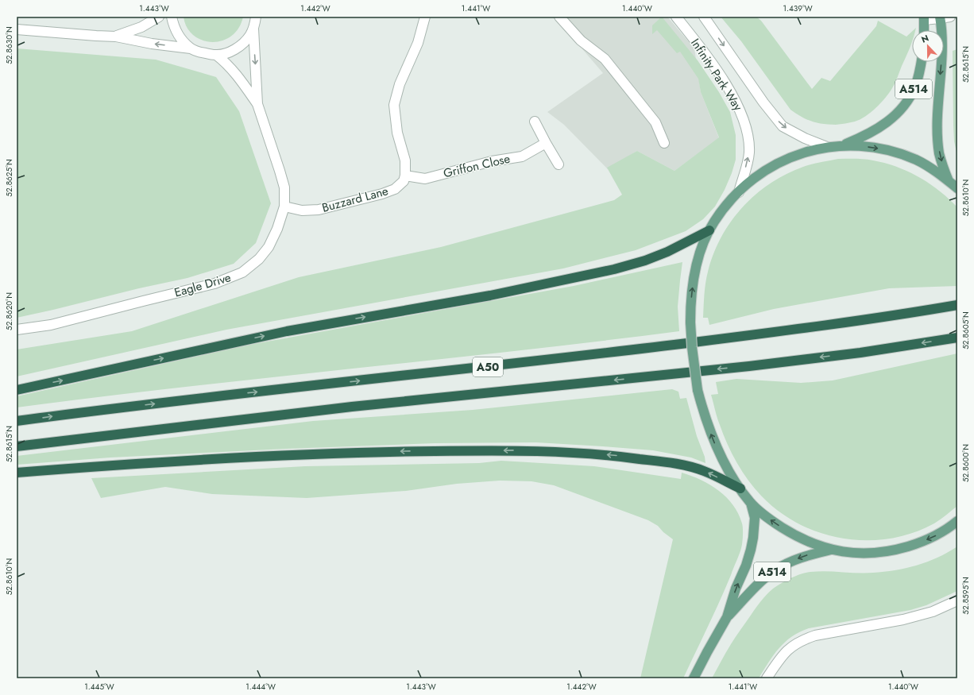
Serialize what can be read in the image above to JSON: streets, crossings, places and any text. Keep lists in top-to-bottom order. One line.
{"streets":{"highway":["A50"],"main road":["A514"],"street":["Infinity Park Way","Griffon Close","Buzzard Lane","Eagle Drive"]},"crossings":[["Griffon Close","Buzzard Lane"],["Buzzard Lane","Eagle Drive"]],"north":"top","coordinates":["1.443°W","1.442°W","1.441°W","1.440°W","1.439°W","52.8630°N","52.8615°N","52.8625°N","52.8610°N","52.8620°N","52.8605°N","52.8600°N","52.8595°N","1.445°W","1.444°W"]}
